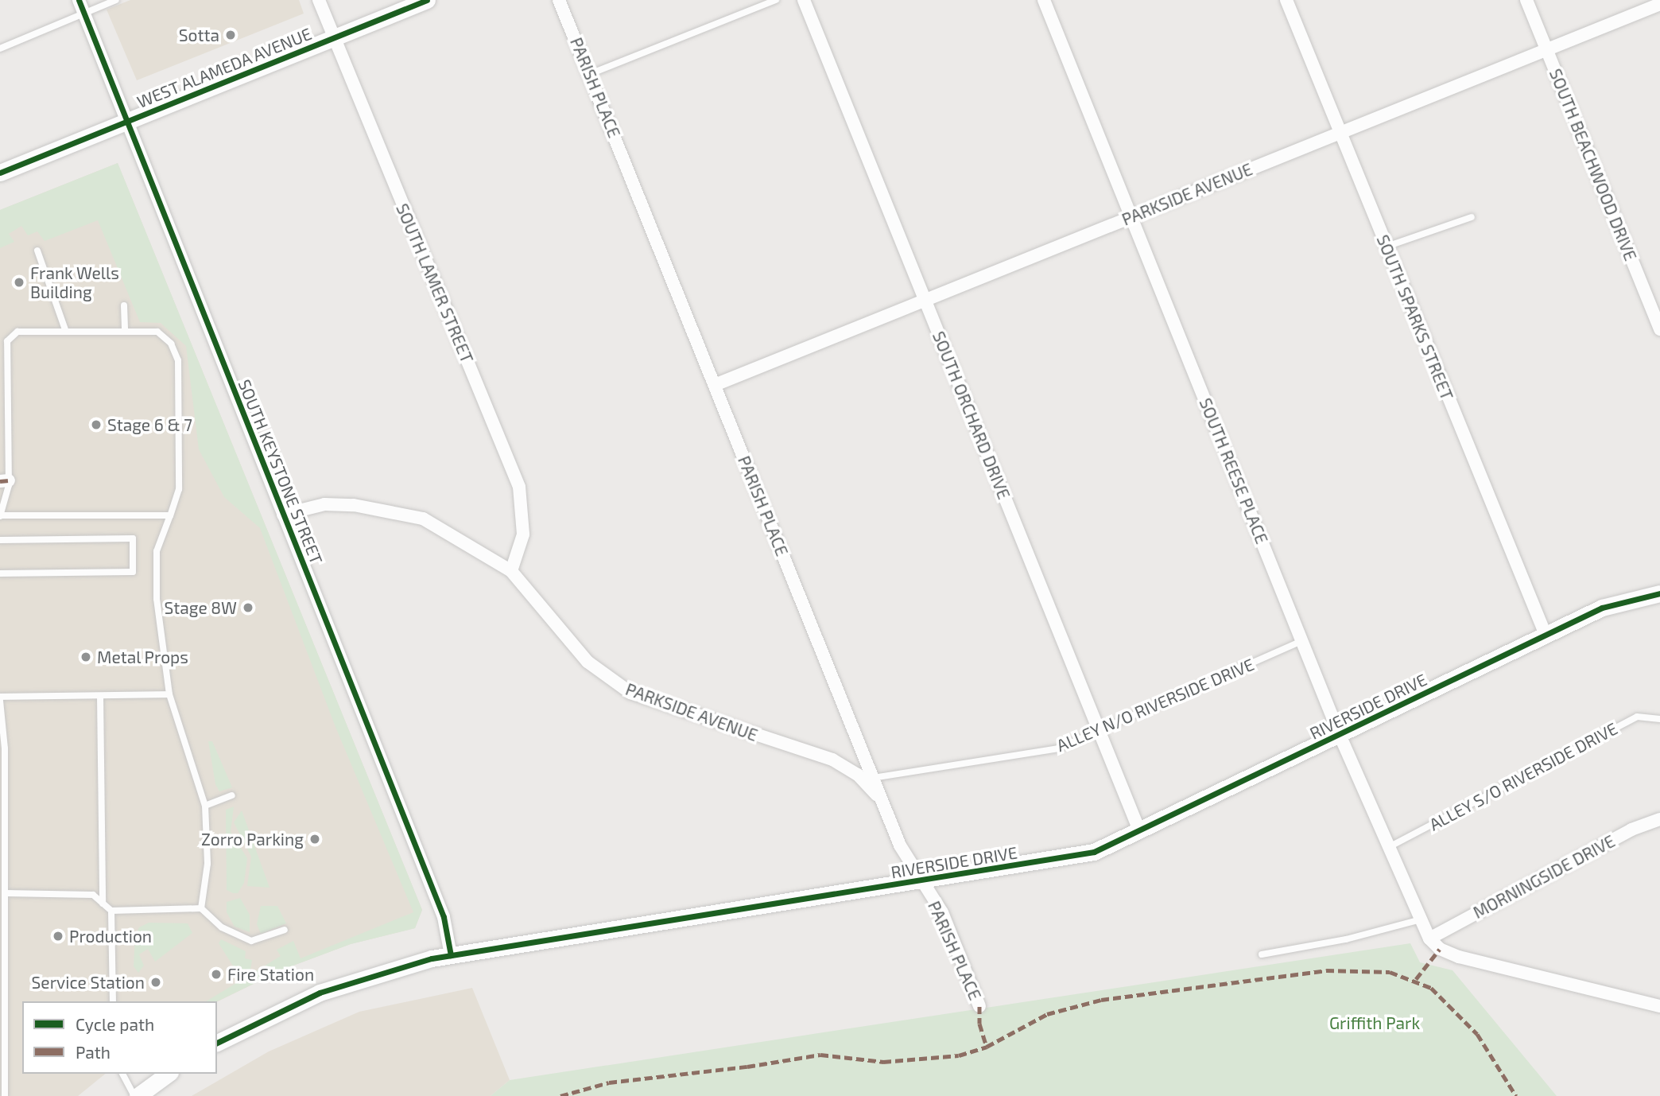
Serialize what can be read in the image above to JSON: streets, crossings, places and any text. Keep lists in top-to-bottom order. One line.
{"streets":{"main road":["WEST ALAMEDA AVENUE","RIVERSIDE DRIVE"],"street":["PARISH PLACE","SOUTH BEACHWOOD DRIVE","PARKSIDE AVENUE","SOUTH LAMER STREET","SOUTH SPARKS STREET","SOUTH ORCHARD DRIVE","SOUTH REESE PLACE","SOUTH KEYSTONE STREET","MORNINGSIDE DRIVE"],"lane":["ALLEY N/O RIVERSIDE DRIVE","ALLEY S/O RIVERSIDE DRIVE"]},"crossings":[["WEST ALAMEDA AVENUE","SOUTH LAMER STREET"],["WEST ALAMEDA AVENUE","SOUTH KEYSTONE STREET"],["PARISH PLACE","PARKSIDE AVENUE"],["PARISH PLACE","ALLEY N/O RIVERSIDE DRIVE"],["PARISH PLACE","RIVERSIDE DRIVE"],["SOUTH BEACHWOOD DRIVE","PARKSIDE AVENUE"],["PARKSIDE AVENUE","SOUTH LAMER STREET"],["PARKSIDE AVENUE","SOUTH SPARKS STREET"],["PARKSIDE AVENUE","SOUTH ORCHARD DRIVE"],["PARKSIDE AVENUE","SOUTH REESE PLACE"],["PARKSIDE AVENUE","SOUTH KEYSTONE STREET"],["SOUTH SPARKS STREET","RIVERSIDE DRIVE"],["SOUTH ORCHARD DRIVE","ALLEY N/O RIVERSIDE DRIVE"],["SOUTH ORCHARD DRIVE","RIVERSIDE DRIVE"],["SOUTH REESE PLACE","ALLEY N/O RIVERSIDE DRIVE"],["SOUTH REESE PLACE","RIVERSIDE DRIVE"],["SOUTH REESE PLACE","ALLEY S/O RIVERSIDE DRIVE"],["SOUTH REESE PLACE","MORNINGSIDE DRIVE"],["SOUTH KEYSTONE STREET","RIVERSIDE DRIVE"]],"parks":["Griffith Park"],"places":["Sotta","Frank Wells Building","Stage 6 & 7","Stage 8W","Metal Props","Zorro Parking","Production","Fire Station","Service Station"],"legend":["Cycle path","Path"]}
